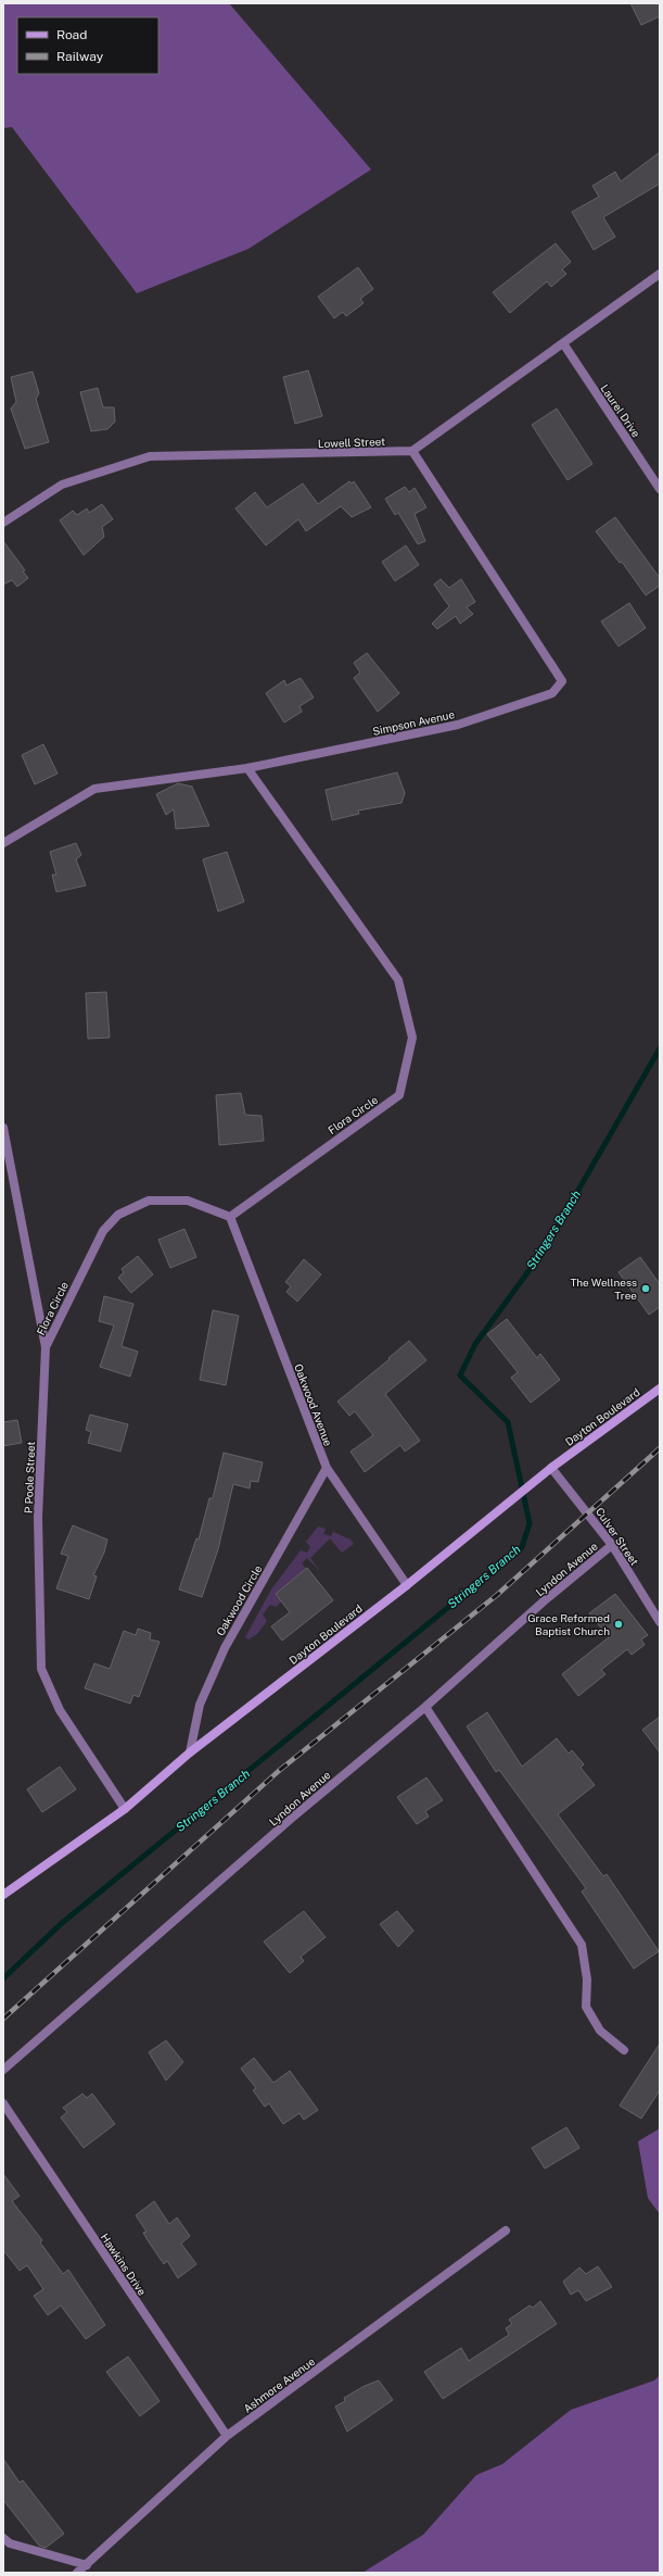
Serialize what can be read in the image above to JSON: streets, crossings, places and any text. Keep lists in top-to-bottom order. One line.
{"streets":{"main road":["Dayton Boulevard"],"street":["Laurel Drive","Lowell Street","Simpson Avenue","Flora Circle","Oakwood Avenue","P Poole Street","Culver Street","Lyndon Avenue","Oakwood Circle","Hawkins Drive","Ashmore Avenue"]},"crossings":[["Lowell Street","Simpson Avenue"],["Simpson Avenue","Flora Circle"],["Flora Circle","Oakwood Avenue"],["Flora Circle","P Poole Street"],["Oakwood Avenue","Dayton Boulevard"],["Oakwood Avenue","Oakwood Circle"],["Dayton Boulevard","P Poole Street"],["Dayton Boulevard","Culver Street"],["Dayton Boulevard","Oakwood Circle"],["Culver Street","Lyndon Avenue"],["Hawkins Drive","Ashmore Avenue"]],"water":["Stringers Branch"],"places":["The Wellness Tree","Grace Reformed Baptist Church"],"legend":["Road","Railway"]}
